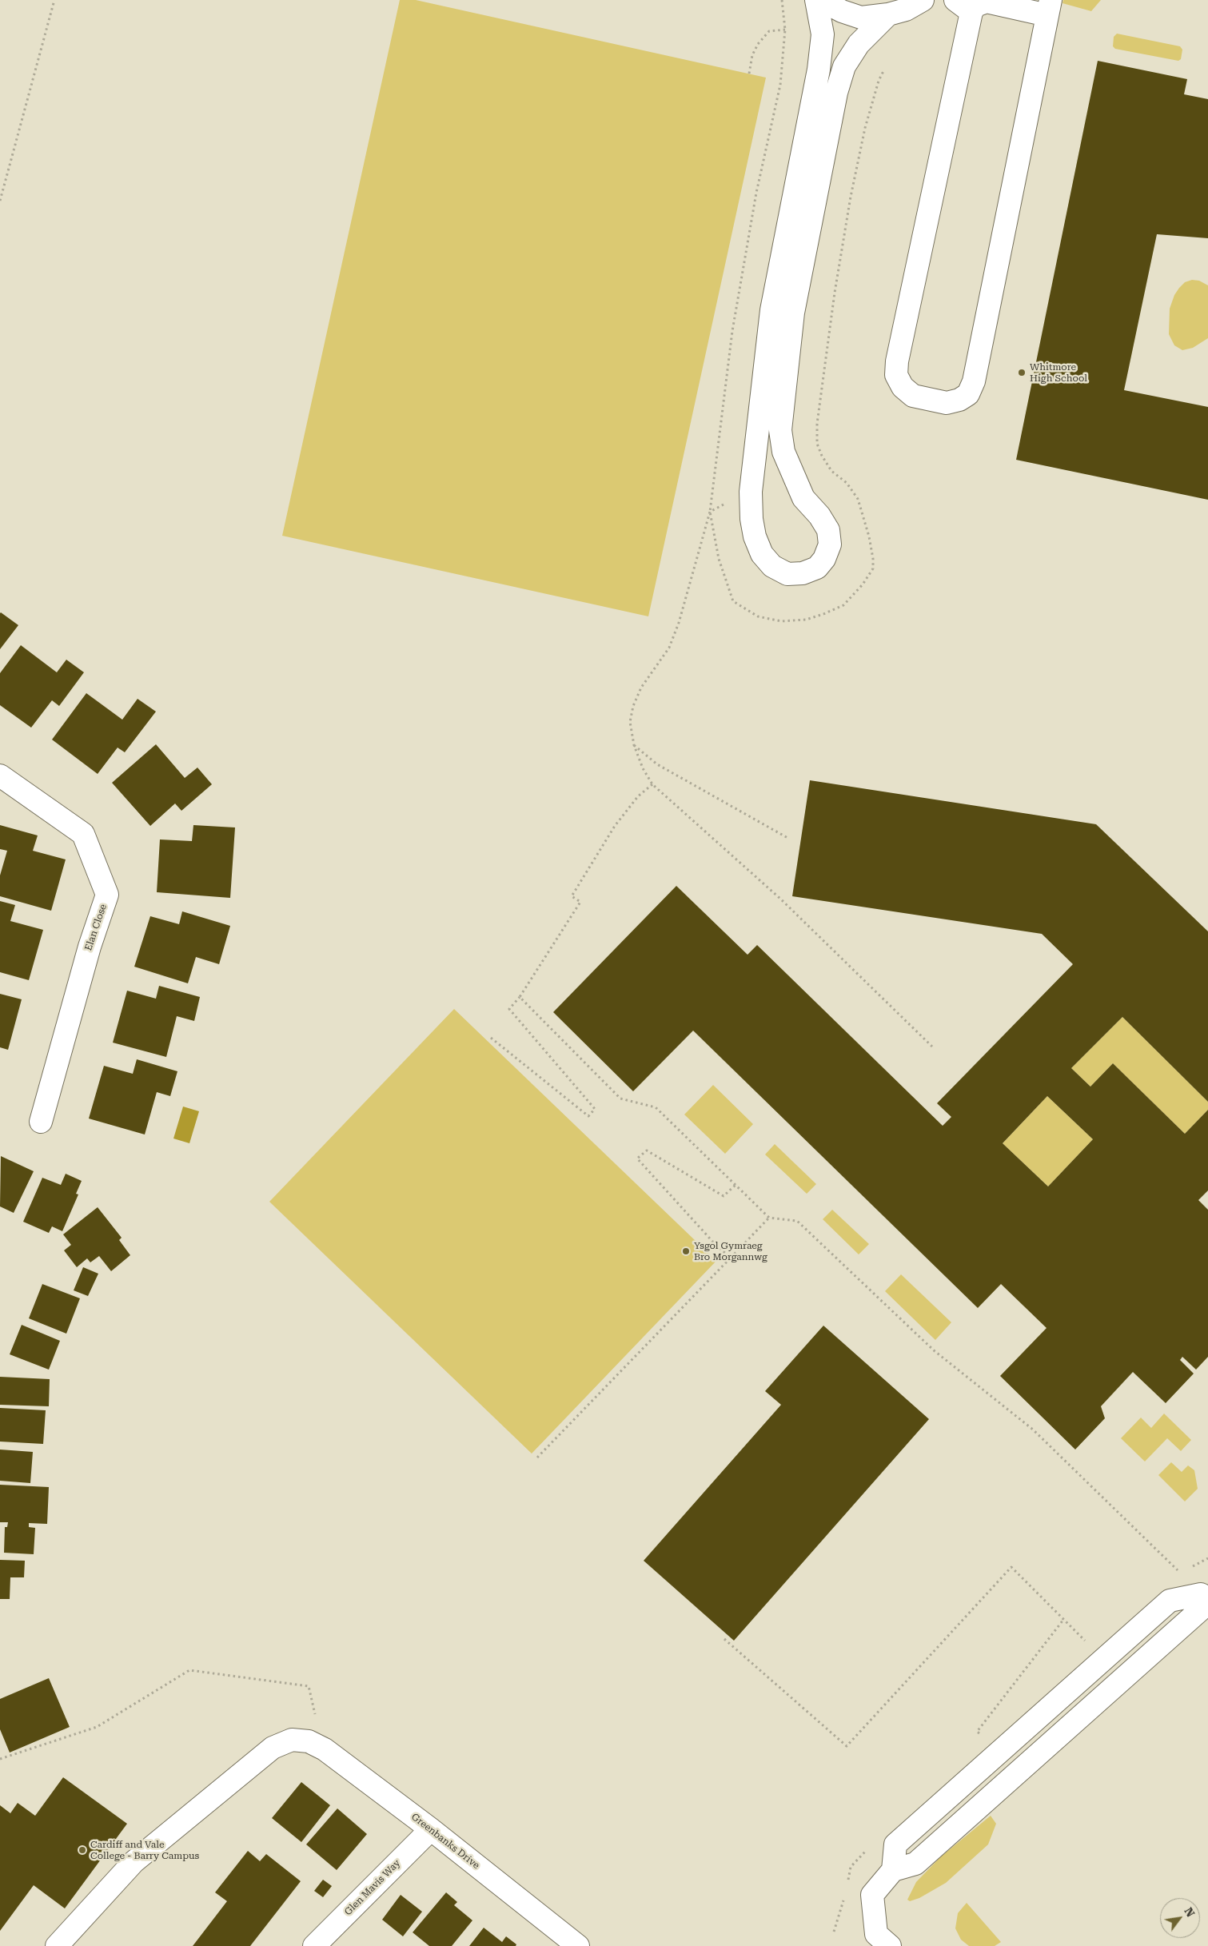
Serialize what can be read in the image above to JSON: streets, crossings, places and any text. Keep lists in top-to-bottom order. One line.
{"streets":{"street":["Elan Close","Greenbanks Drive","Glen Mavis Way"]},"crossings":[["Greenbanks Drive","Glen Mavis Way"]],"places":["Whitmore High School","Ysgol Gymraeg Bro Morgannwg","Cardiff and Vale College - Barry Campus"],"north":"top right"}
